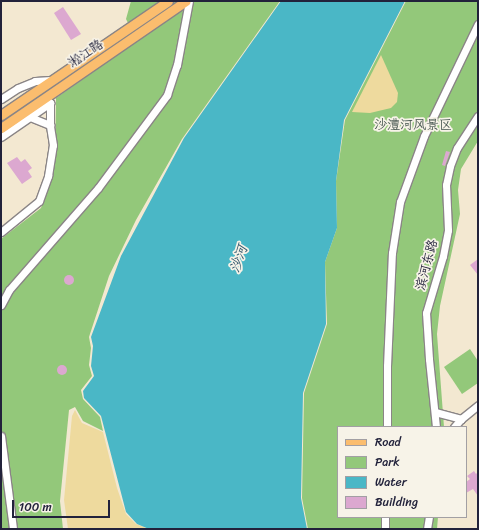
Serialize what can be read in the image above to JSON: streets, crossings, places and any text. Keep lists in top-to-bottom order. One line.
{"streets":{"main road":["淞江路"],"street":["滨河东路"]},"water":["沙河"],"parks":["沙澧河风景区"],"legend":["Road","Park","Water","Building"],"scale_bar":"100 m"}
